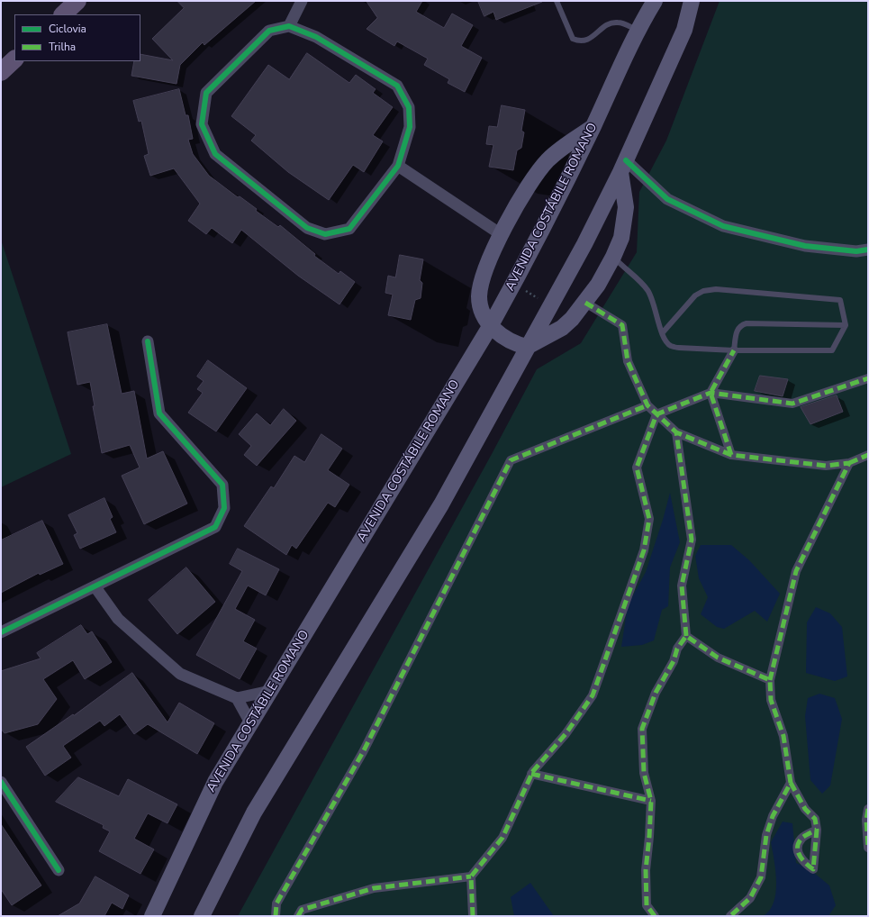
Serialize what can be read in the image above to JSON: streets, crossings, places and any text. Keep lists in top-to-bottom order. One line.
{"streets":{"main road":["AVENIDA COSTÁBILE ROMANO"]},"legend":["Ciclovia","Trilha"]}
